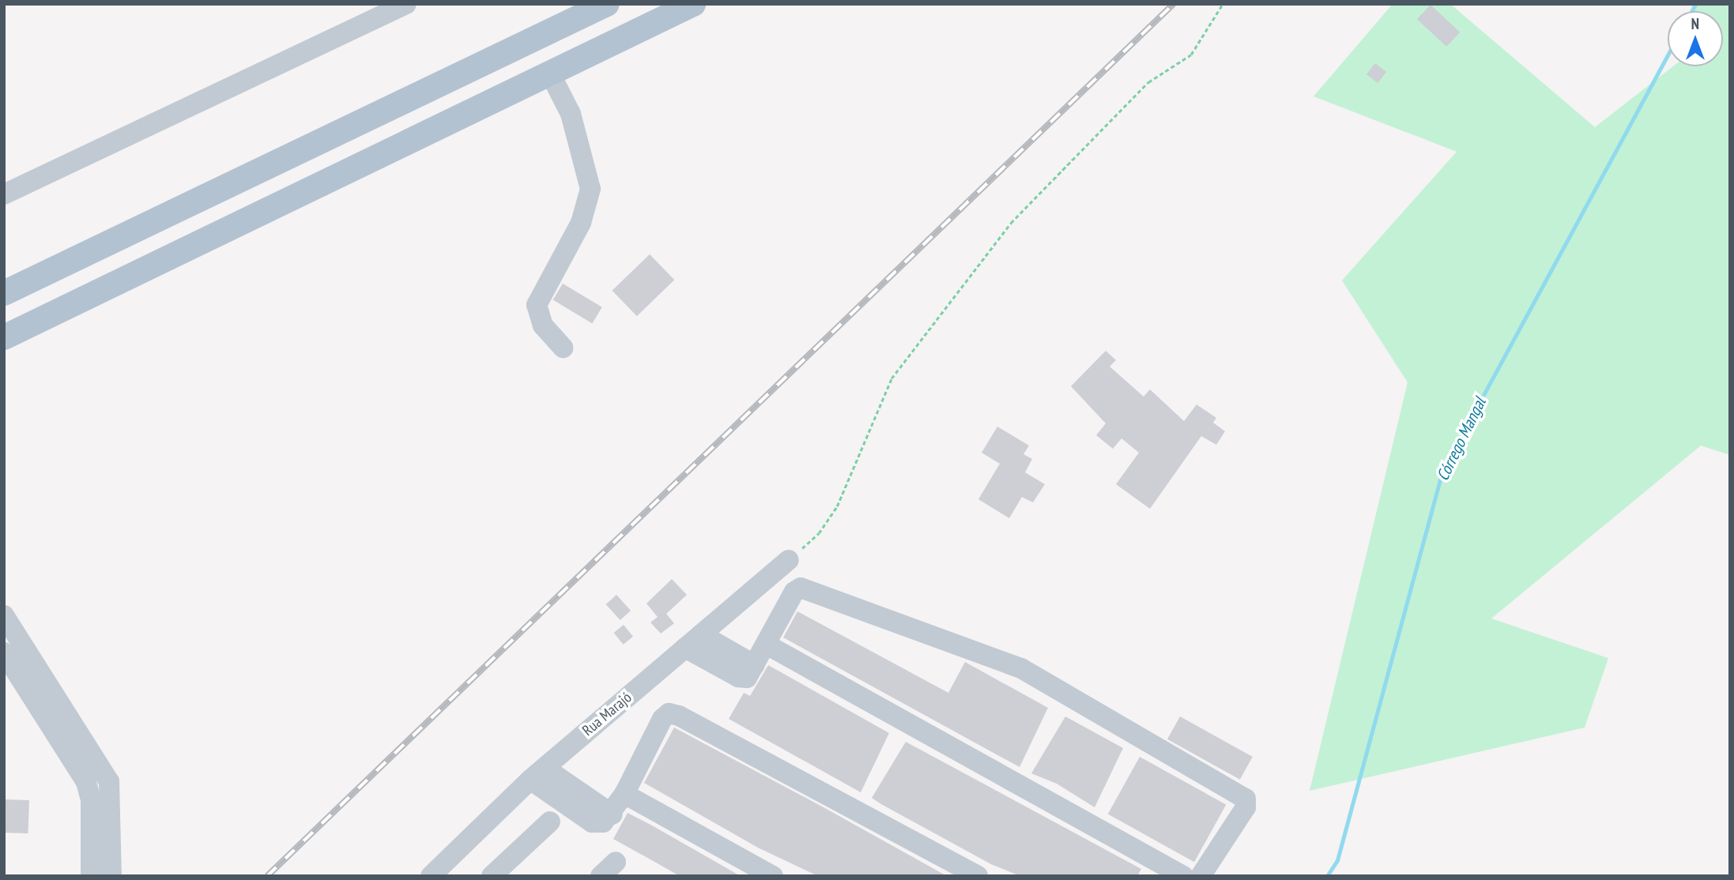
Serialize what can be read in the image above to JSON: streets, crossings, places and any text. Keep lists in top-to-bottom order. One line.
{"streets":{"street":["Rua Marajó"]},"water":["Córrego Mangal"],"north":"top"}
